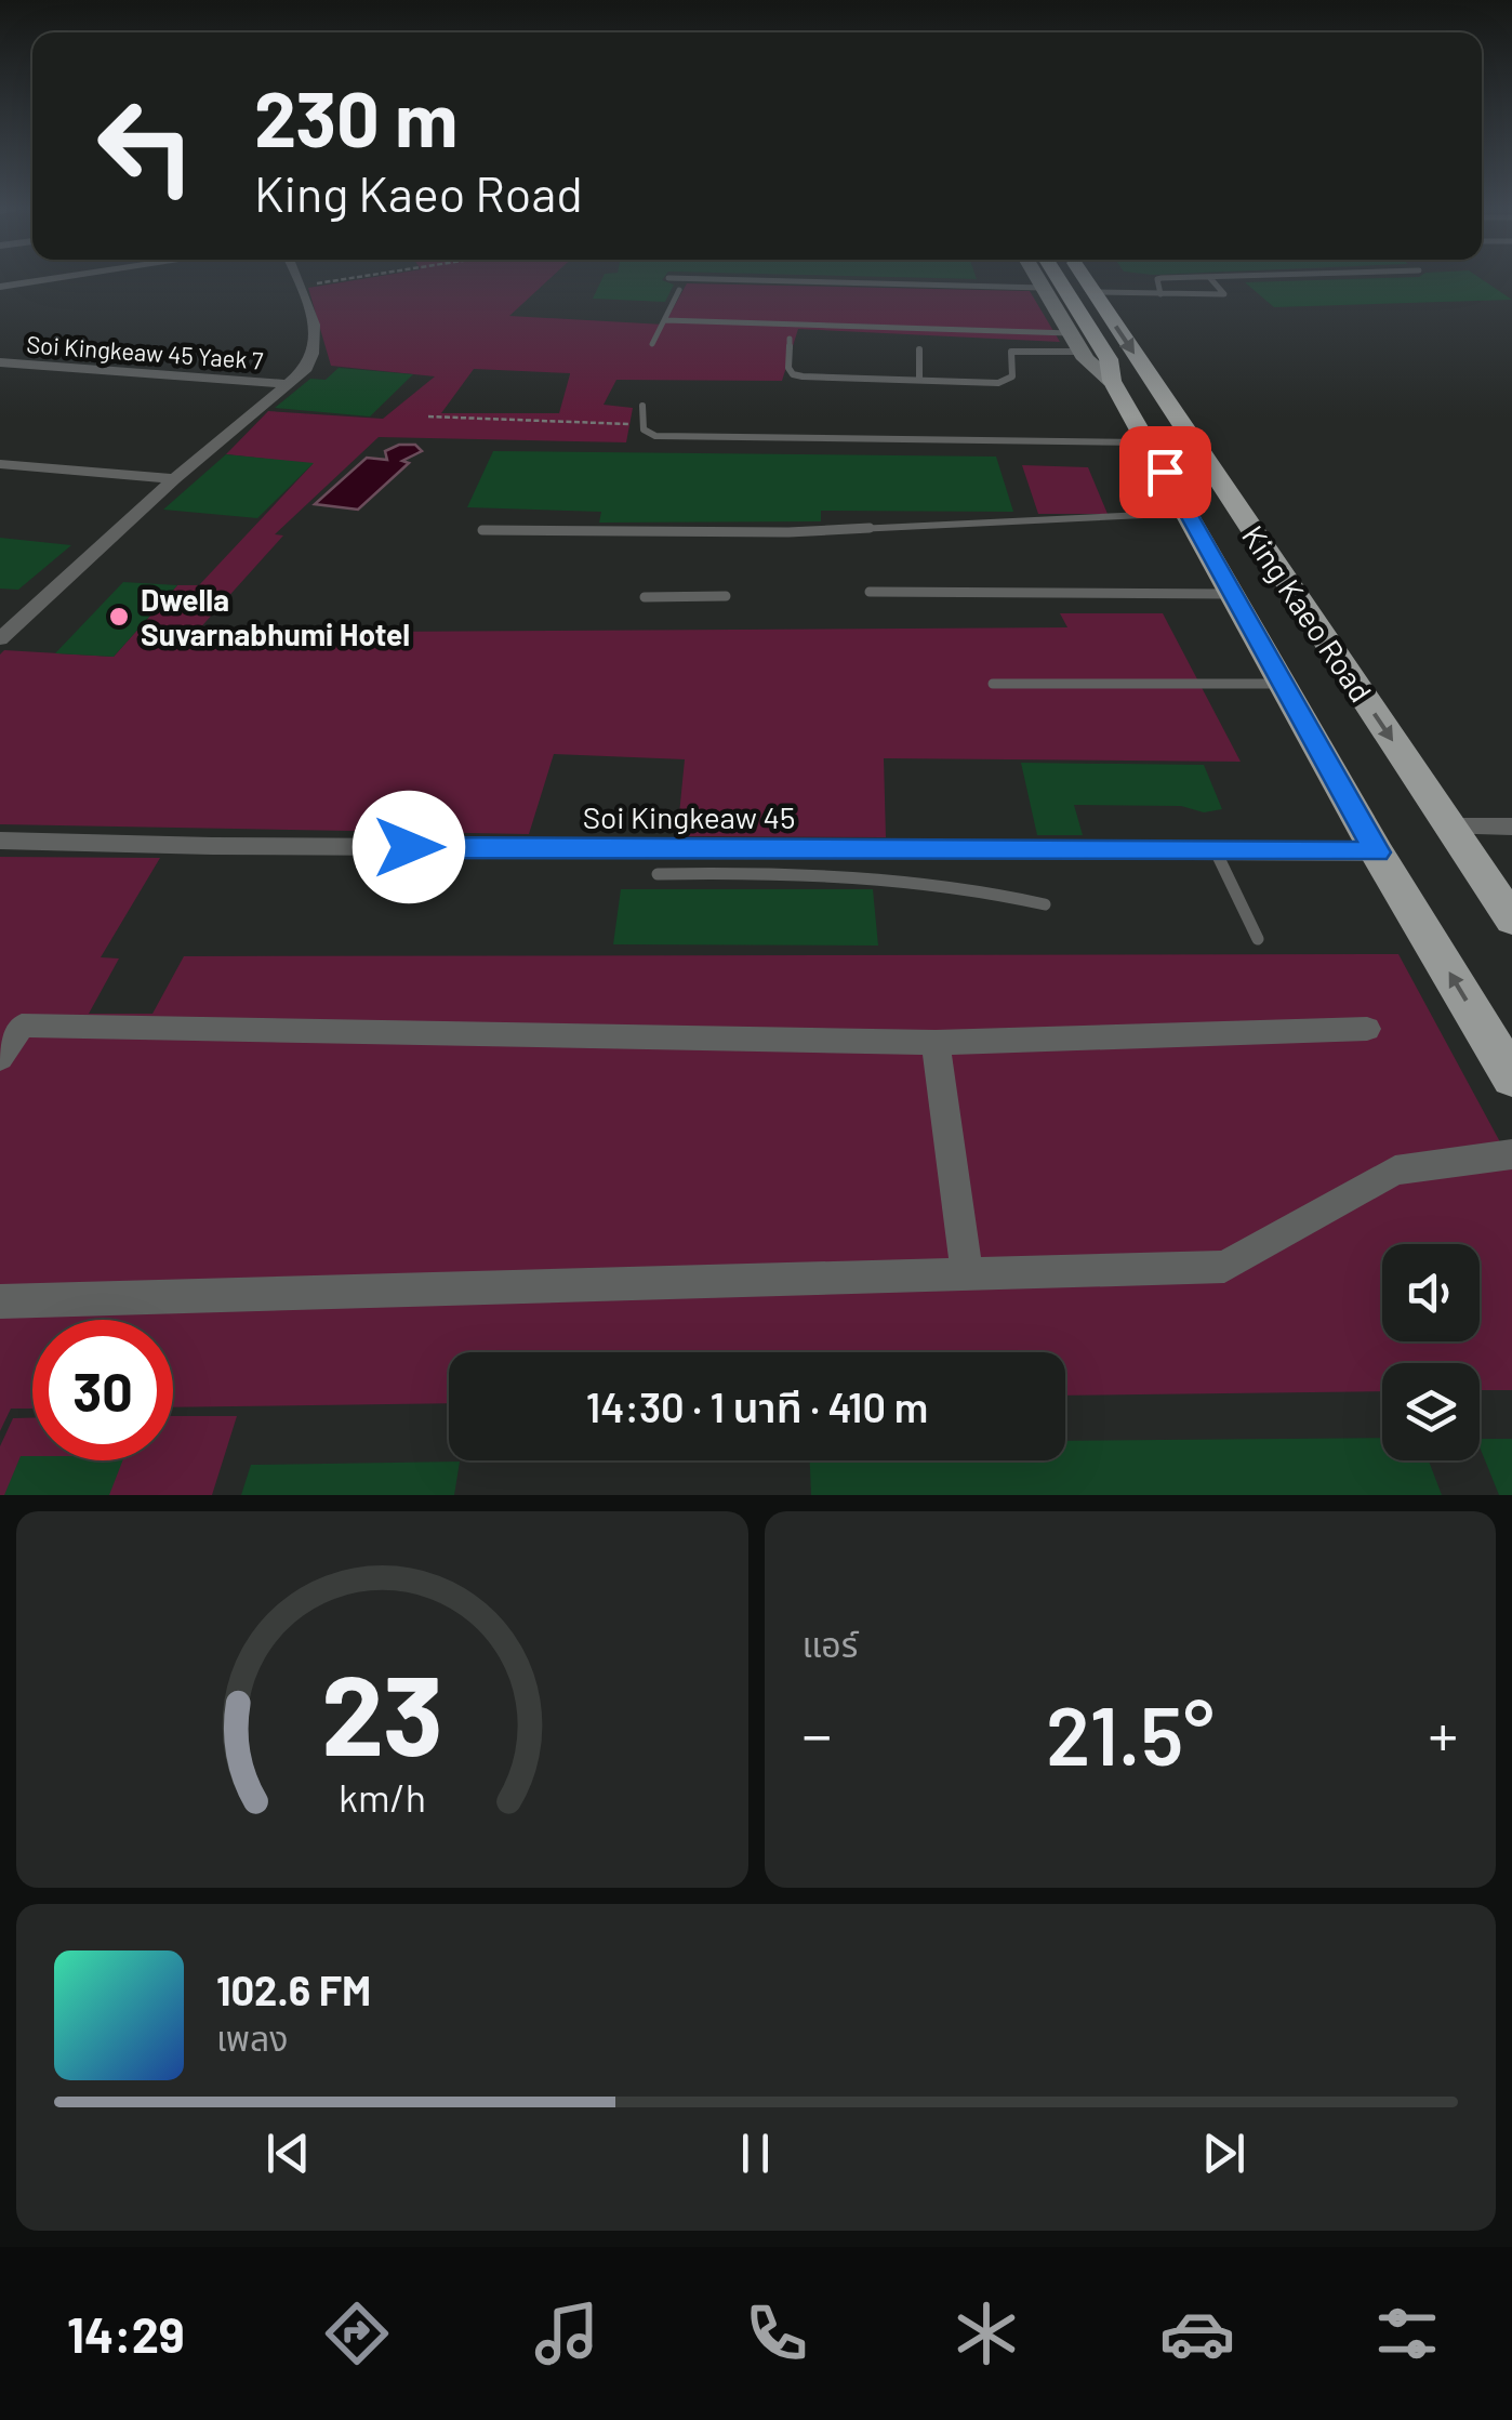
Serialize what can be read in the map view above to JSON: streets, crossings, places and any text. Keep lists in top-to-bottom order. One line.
{"streets":{"main road":["King Kaeo Road"],"street":["Soi Kingkeaw 45 Yaek 7","Soi Kingkeaw 45"]},"crossings":[["King Kaeo Road","Soi Kingkeaw 45"]],"places":["Dwella Suvarnabhumi Hotel"],"page":{"turn":["230 m","King Kaeo Road"],"limit":"30","trip":"14:30 · 1 นาที · 410 m","tile":"แอร์","heat":["−","21.5°","+"],"song":["102.6 FM","เพลง"],"tabs":"14:29","gauge":["23","km/h"]}}
